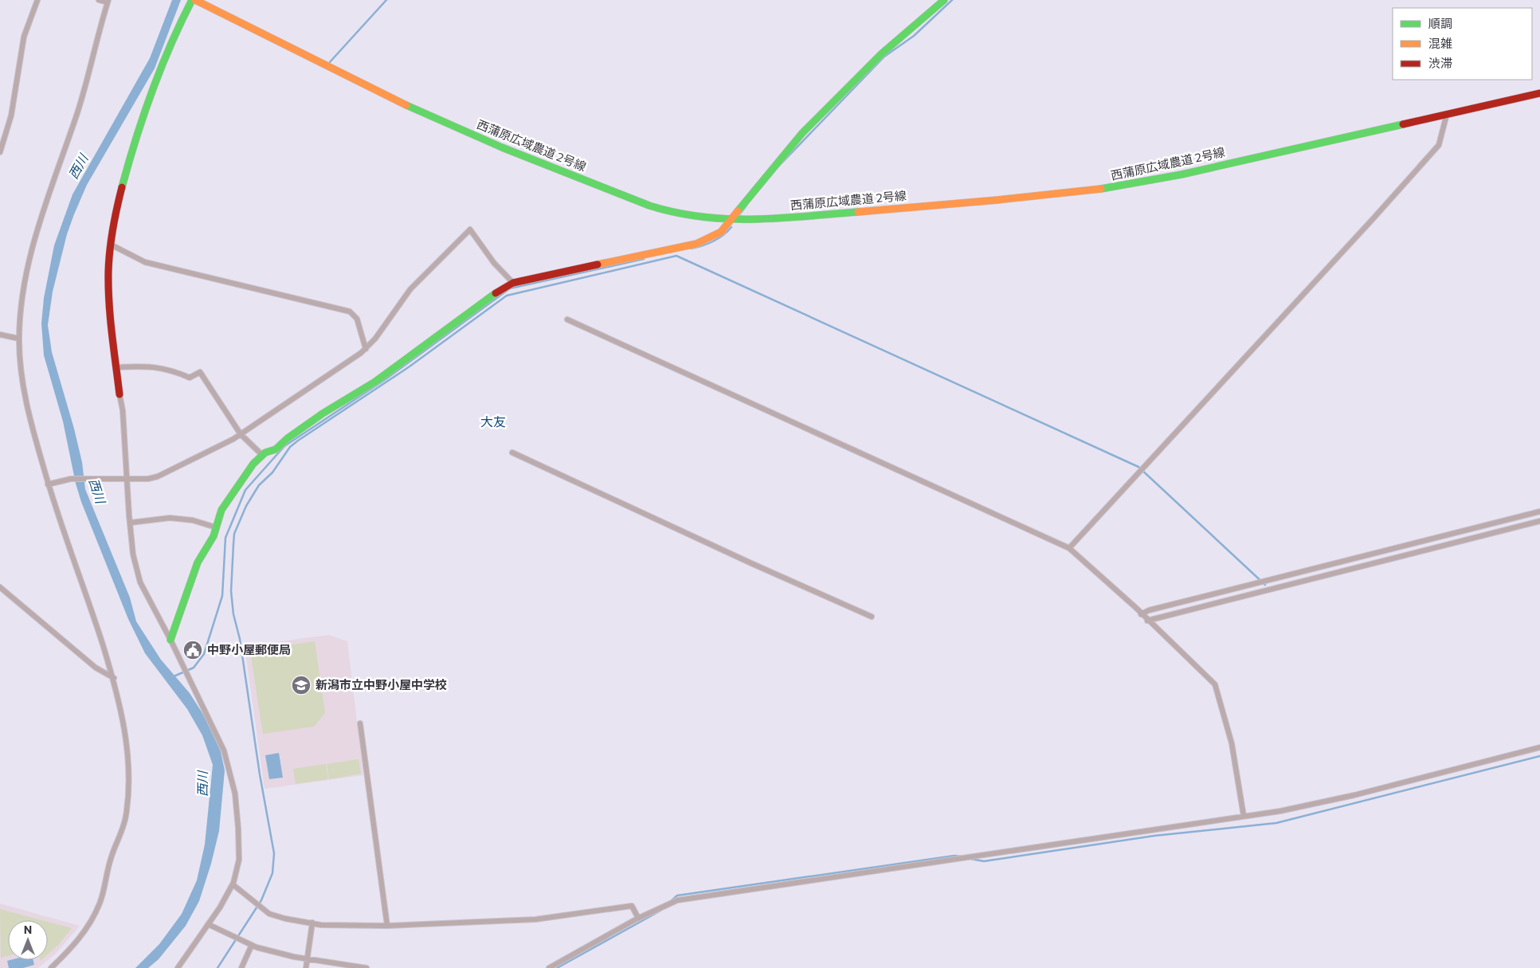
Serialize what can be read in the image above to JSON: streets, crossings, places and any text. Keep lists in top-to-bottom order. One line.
{"streets":{"street":["西蒲原広域農道 2号線"]},"districts":["大友"],"water":["西川"],"places":{"public building":["中野小屋郵便局"],"school or university":["新潟市立中野小屋中学校"]},"legend":["順調","混雑","渋滞"],"north":"top"}
